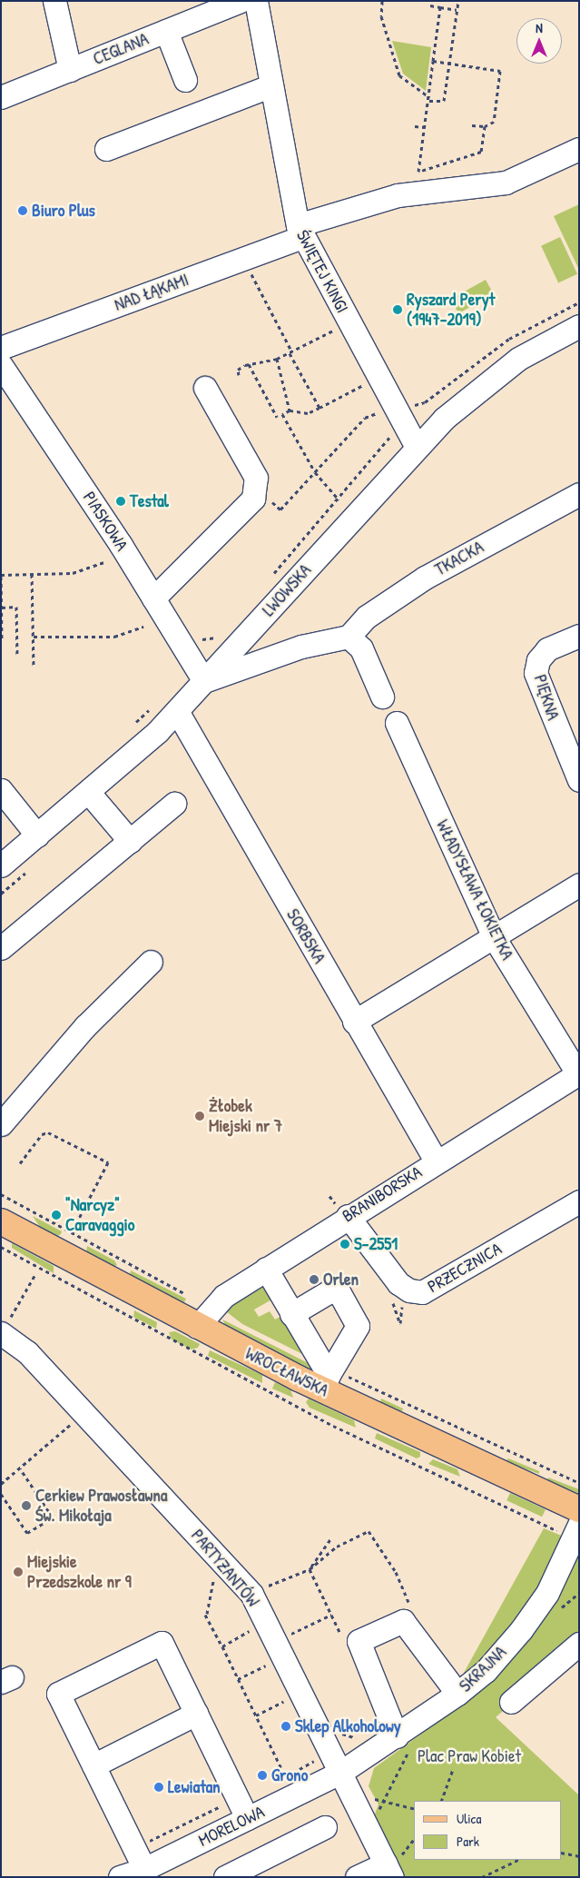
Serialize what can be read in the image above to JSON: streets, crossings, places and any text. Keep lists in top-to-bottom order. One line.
{"streets":{"main road":["WROCŁAWSKA"],"street":["CEGLANA","ŚWIĘTEJ KINGI","NAD ŁĄKAMI","PIASKOWA","TKACKA","LWOWSKA","PIĘKNA","WŁADYSŁAWA ŁOKIETKA","SORBSKA","BRANIBORSKA","PRZECZNICA","PARTYZANTÓW","SKRAJNA","MORELOWA"]},"crossings":[["ŚWIĘTEJ KINGI","NAD ŁĄKAMI"],["ŚWIĘTEJ KINGI","LWOWSKA"],["PIASKOWA","LWOWSKA"],["LWOWSKA","SORBSKA"],["WŁADYSŁAWA ŁOKIETKA","BRANIBORSKA"],["SORBSKA","BRANIBORSKA"],["BRANIBORSKA","PRZECZNICA"],["BRANIBORSKA","WROCŁAWSKA"],["PARTYZANTÓW","SKRAJNA"],["PARTYZANTÓW","MORELOWA"],["SKRAJNA","MORELOWA"]],"parks":["Plac Praw Kobiet"],"places":["Biuro Plus","Ryszard Peryt (1947-2019)","Testal","Żłobek Miejski nr 7","\"Narcyz\" Caravaggio","S-2551","Orlen","Cerkiew Prawosławna Św. Mikołaja","Miejskie Przedszkole nr 9","Sklep Alkoholowy","Grono","Lewiatan"],"legend":["Ulica","Park"],"north":"top"}
